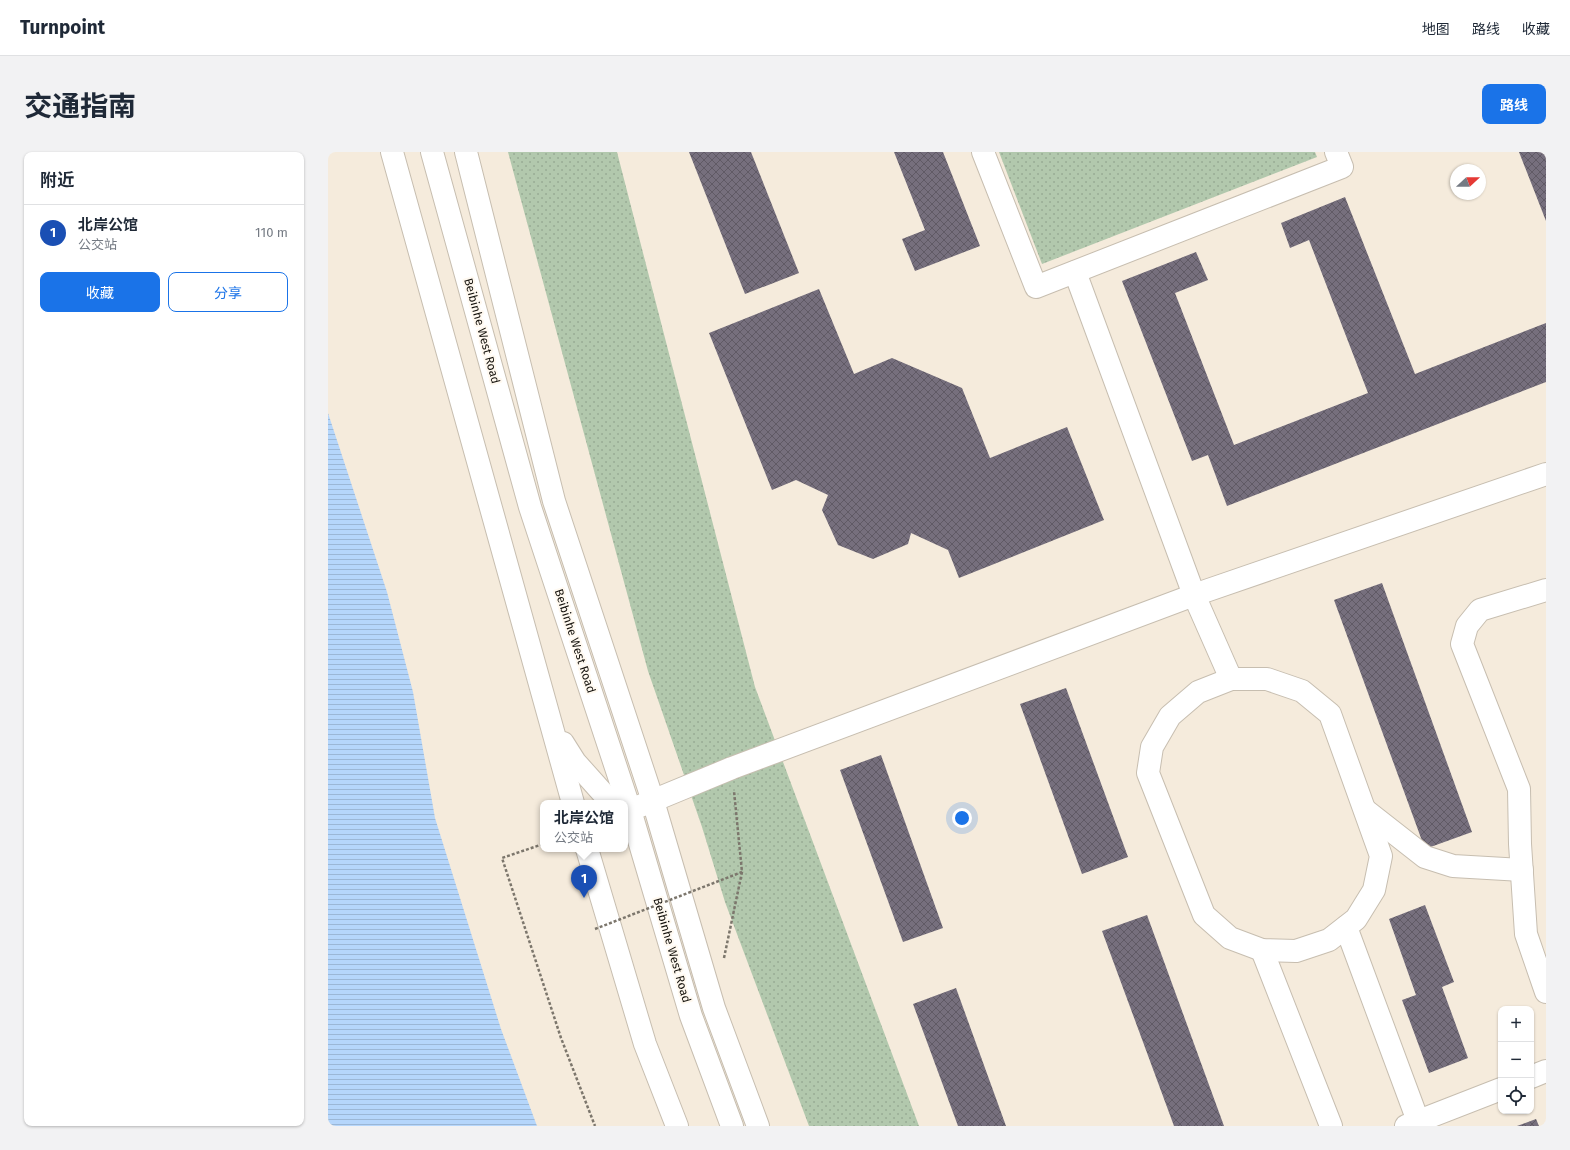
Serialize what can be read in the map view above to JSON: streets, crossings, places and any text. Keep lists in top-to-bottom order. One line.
{"streets":{"street":["Beibinhe West Road"]},"north":"right","page":{"header":"Turnpoint","nav":["地图","路线","收藏"],"title":"交通指南","buttons":["路线",["收藏","分享"]],"heading":"附近","list":[{"mark":"1","name":"北岸公馆","note":"公交站","value":"110 m"}],"popup":["北岸公馆","公交站"],"pins":"1","map_buttons":["+","−"]}}
